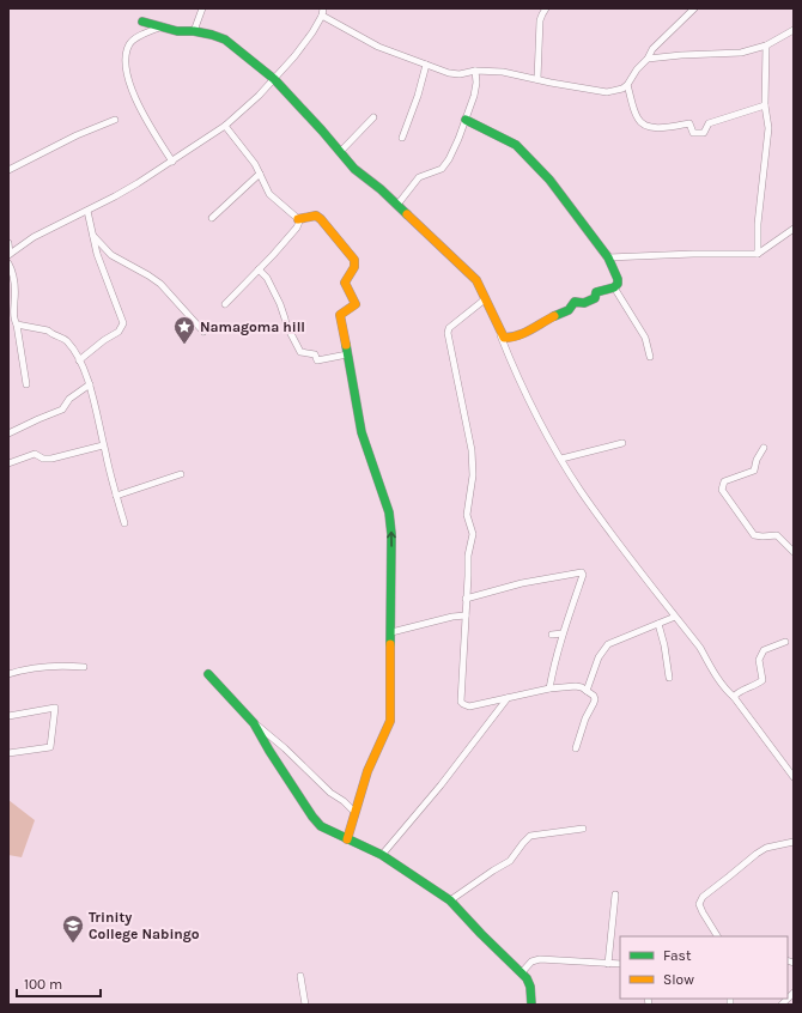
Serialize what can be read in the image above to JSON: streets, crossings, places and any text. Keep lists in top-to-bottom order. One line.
{"places":{"place":["Namagoma hill"],"school or university":["Trinity College Nabingo"]},"legend":["Fast","Slow"],"scale_bar":"100 m"}
